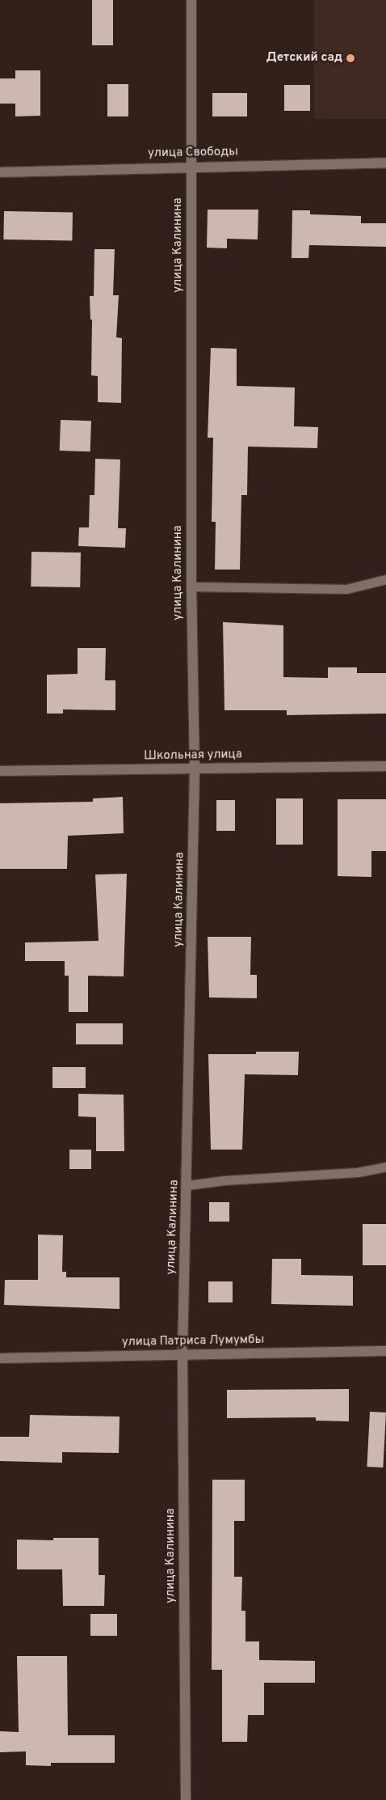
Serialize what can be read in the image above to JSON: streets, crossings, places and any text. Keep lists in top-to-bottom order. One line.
{"streets":{"street":["улица Свободы","улица Калинина","Школьная улица","улица Патриса Лумумбы"]},"crossings":[["улица Свободы","улица Калинина"],["улица Калинина","Школьная улица"],["улица Калинина","улица Патриса Лумумбы"]],"places":["Детский сад"]}
